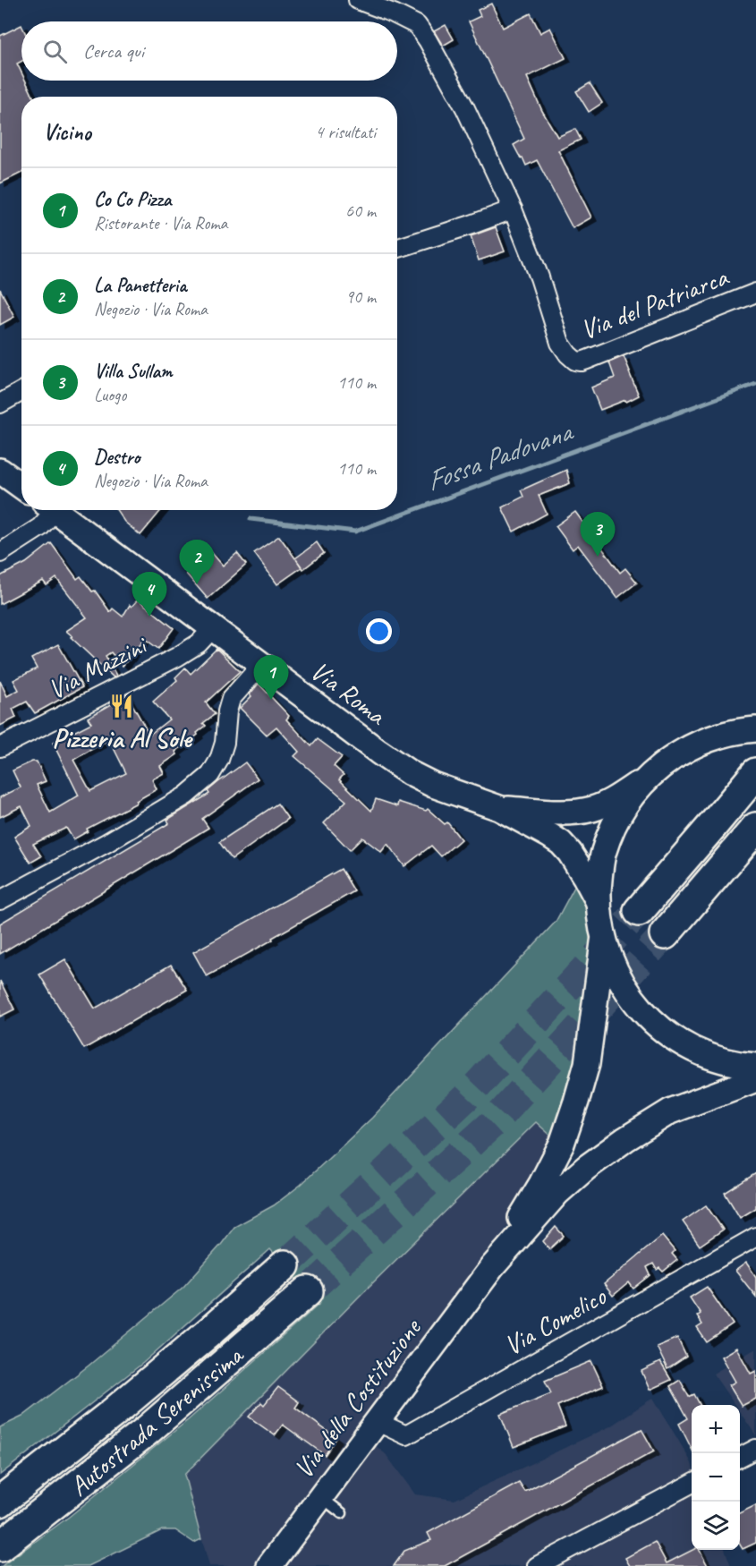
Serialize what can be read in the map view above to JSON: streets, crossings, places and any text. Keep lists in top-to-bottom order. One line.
{"streets":{"highway":["Autostrada Serenissima"],"main road":["Via Roma","Via della Costituzione"],"street":["Via del Patriarca","Via Mazzini","Via Comelico"]},"crossings":[["Via Mazzini","Via Roma"],["Via Comelico","Via della Costituzione"]],"water":["Fossa Padovana"],"places":{"restaurant":["Pizzeria Al Sole"]},"page":{"search":"Cerca qui","heading":["Vicino","4 risultati"],"list":[{"mark":"1","name":"Co Co Pizza","note":"Ristorante · Via Roma","value":"60 m"},{"mark":"2","name":"La Panetteria","note":"Negozio · Via Roma","value":"90 m"},{"mark":"3","name":"Villa Sullam","note":"Luogo","value":"110 m"},{"mark":"4","name":"Destro","note":"Negozio · Via Roma","value":"110 m"}],"pins":["3","2","4","1"],"map_buttons":["+","−"]}}
